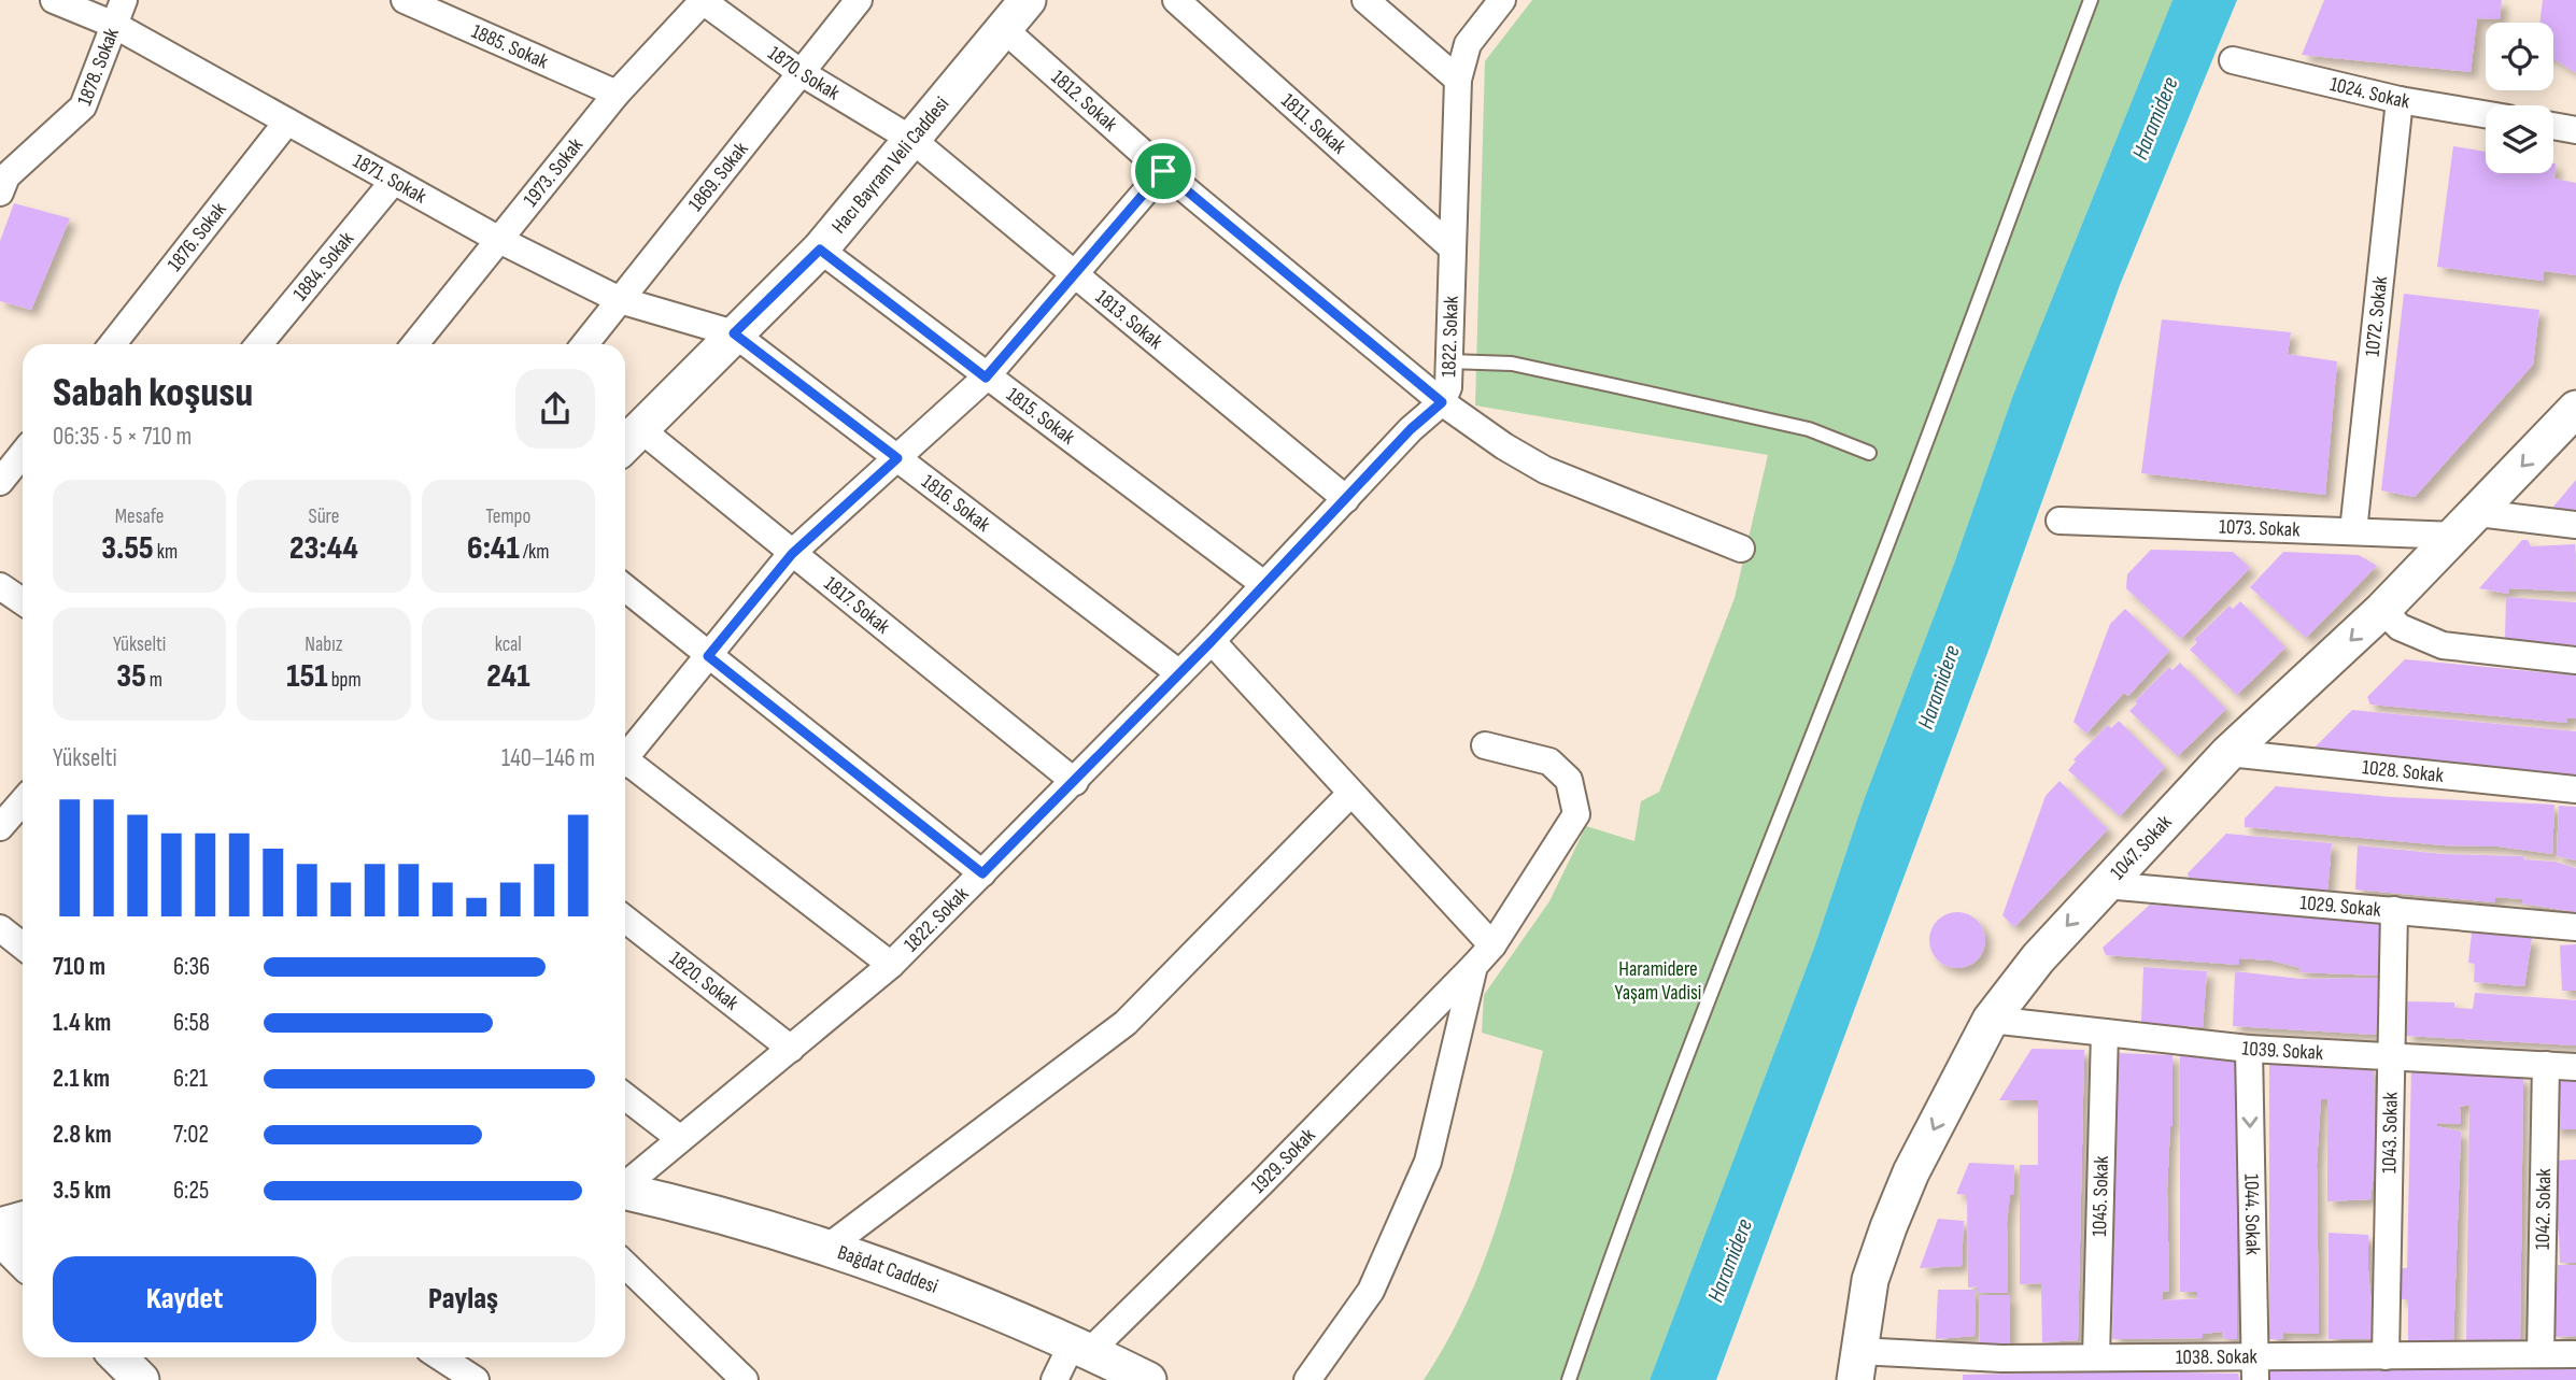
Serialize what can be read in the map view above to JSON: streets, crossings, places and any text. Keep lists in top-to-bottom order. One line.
{"streets":{"main road":["Hacı Bayram Veli Caddesi","1047. Sokak","Bağdat Caddesi"],"street":["1885. Sokak","1878. Sokak","1870. Sokak","1024. Sokak","1812. Sokak","1811. Sokak","1973. Sokak","1869. Sokak","1871. Sokak","1876. Sokak","1884. Sokak","1072. Sokak","1813. Sokak","1822. Sokak","1815. Sokak","1816. Sokak","1073. Sokak","1817. Sokak","1028. Sokak","1029. Sokak","1820. Sokak","1039. Sokak","1043. Sokak","1929. Sokak","1045. Sokak","1042. Sokak","1044. Sokak","1038. Sokak"]},"crossings":[["1885. Sokak","1973. Sokak"],["1878. Sokak","1871. Sokak"],["1870. Sokak","Hacı Bayram Veli Caddesi"],["1870. Sokak","1973. Sokak"],["1870. Sokak","1869. Sokak"],["1870. Sokak","1813. Sokak"],["1024. Sokak","1072. Sokak"],["1812. Sokak","Hacı Bayram Veli Caddesi"],["1812. Sokak","1822. Sokak"],["1811. Sokak","1822. Sokak"],["Hacı Bayram Veli Caddesi","1871. Sokak"],["Hacı Bayram Veli Caddesi","1813. Sokak"],["Hacı Bayram Veli Caddesi","1815. Sokak"],["Hacı Bayram Veli Caddesi","1816. Sokak"],["Hacı Bayram Veli Caddesi","1817. Sokak"],["1973. Sokak","1871. Sokak"],["1869. Sokak","1871. Sokak"],["1871. Sokak","1876. Sokak"],["1871. Sokak","1884. Sokak"],["1871. Sokak","1816. Sokak"],["1072. Sokak","1073. Sokak"],["1813. Sokak","1822. Sokak"],["1822. Sokak","1815. Sokak"],["1822. Sokak","1816. Sokak"],["1822. Sokak","1817. Sokak"],["1822. Sokak","1820. Sokak"],["1073. Sokak","1047. Sokak"],["1028. Sokak","1047. Sokak"],["1047. Sokak","1029. Sokak"],["1047. Sokak","1039. Sokak"],["1047. Sokak","1038. Sokak"],["1029. Sokak","1043. Sokak"],["1039. Sokak","1043. Sokak"],["1039. Sokak","1045. Sokak"],["1039. Sokak","1042. Sokak"],["1039. Sokak","1044. Sokak"],["1043. Sokak","1038. Sokak"],["1929. Sokak","Bağdat Caddesi"],["1045. Sokak","1038. Sokak"],["1042. Sokak","1038. Sokak"],["1044. Sokak","1038. Sokak"]],"one_way":["1047. Sokak","1044. Sokak"],"water":["Haramidere"],"parks":["Haramidere Yaşam Vadisi"],"page":{"heading":["Sabah koşusu","06:35 · 5 × 710 m"],"stats":[["Mesafe","3.55 km"],["Süre","23:44"],["Tempo","6:41 /km"],["Yükselti","35 m"],["Nabız","151 bpm"],["kcal","241"]],"chart":["Yükselti","140–146 m"],"list":[{"name":"710 m","note":"6:36"},{"name":"1.4 km","note":"6:58"},{"name":"2.1 km","note":"6:21"},{"name":"2.8 km","note":"7:02"},{"name":"3.5 km","note":"6:25"}],"buttons":["Kaydet","Paylaş"]}}
